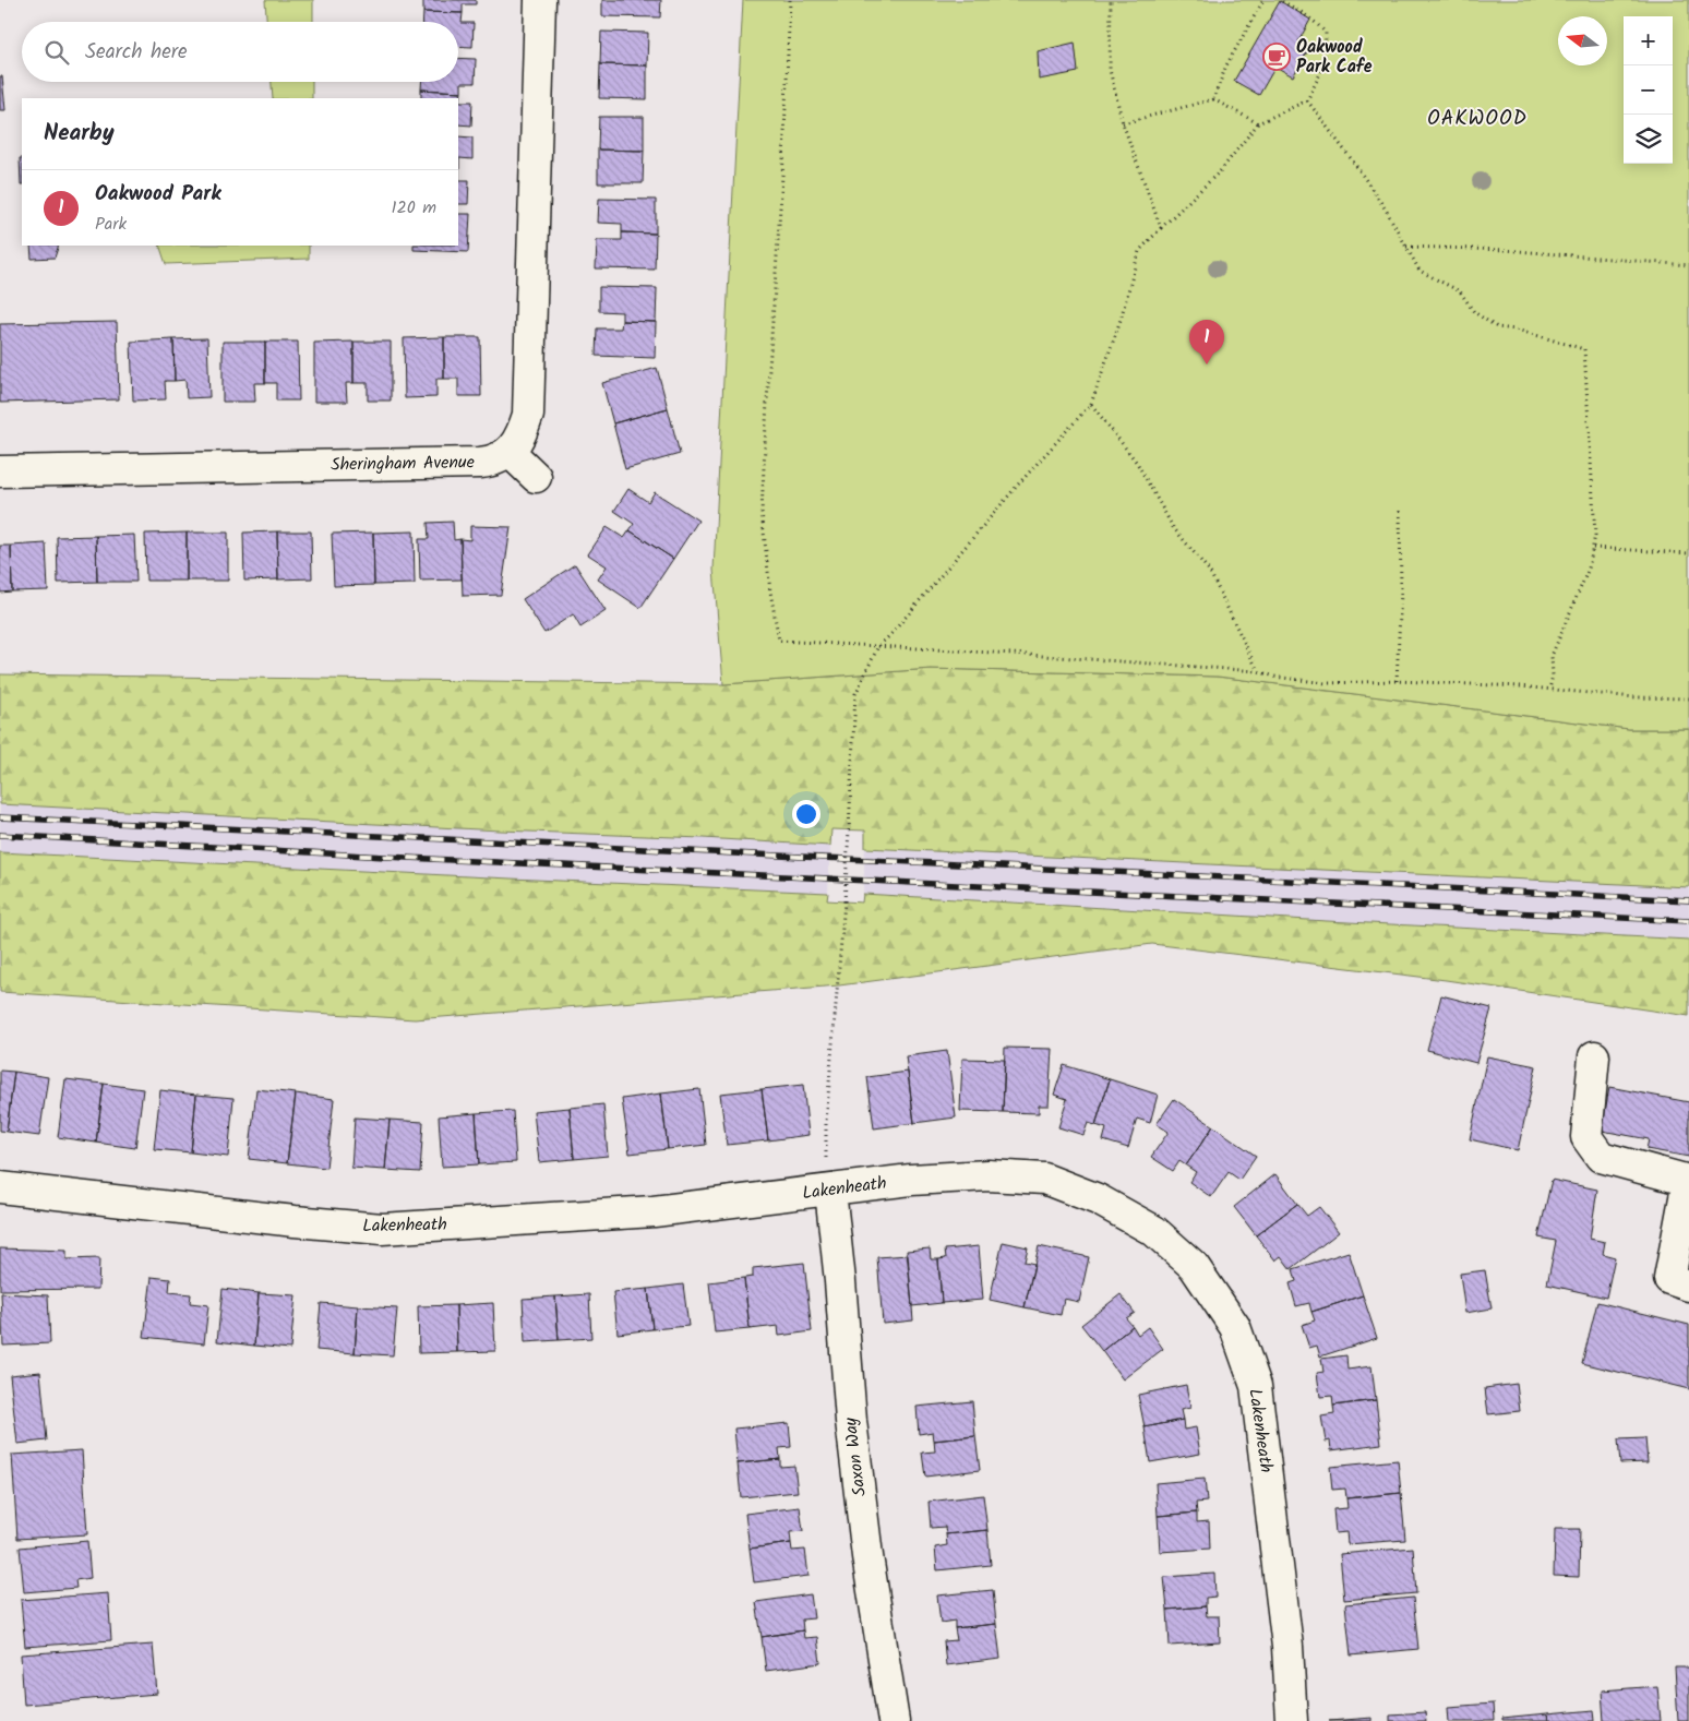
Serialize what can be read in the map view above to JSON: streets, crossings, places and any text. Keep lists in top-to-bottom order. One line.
{"streets":{"street":["Sheringham Avenue","Lakenheath","Saxon Way"]},"crossings":[["Lakenheath","Saxon Way"]],"districts":["OAKWOOD"],"places":{"cafe":["Oakwood Park Cafe"]},"north":"left","page":{"map_buttons":["+","−"],"search":"Search here","heading":"Nearby","list":[{"mark":"1","name":"Oakwood Park","note":"Park","value":"120 m"}],"pins":"1"}}
